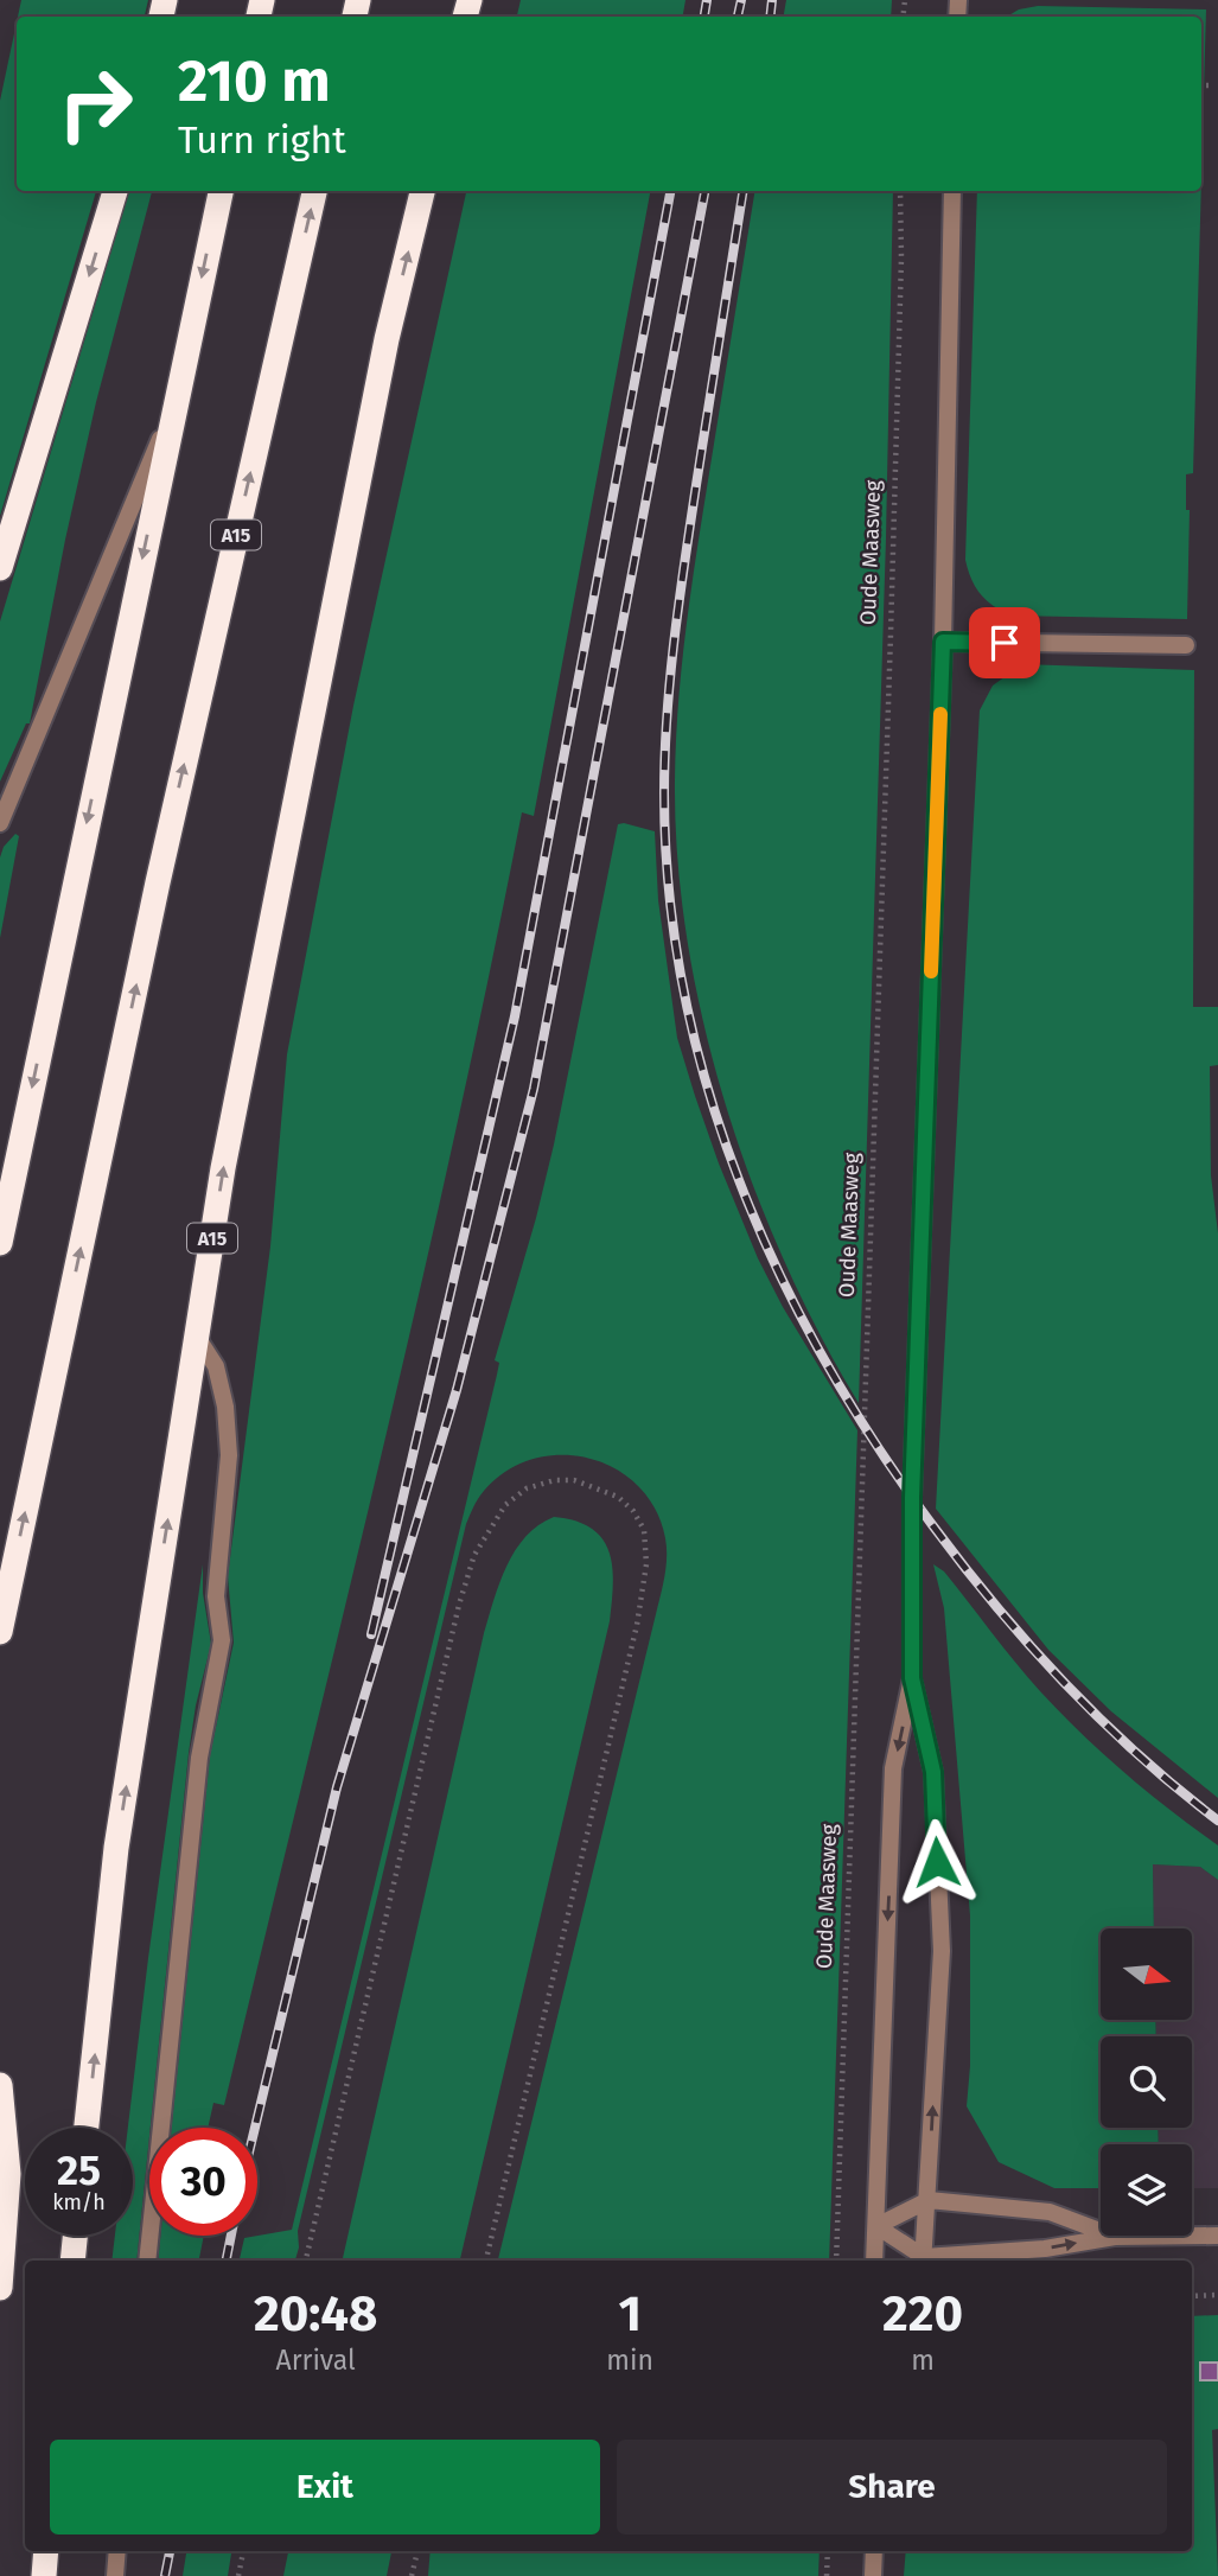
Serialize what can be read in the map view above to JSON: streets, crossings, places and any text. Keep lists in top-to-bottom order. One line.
{"streets":{"highway":["A15"],"path":["Oude Maasweg"]},"north":"right","page":{"turn":["210 m","Turn right"],"speed":"25 km/h","limit":"30","eta":["20:48","Arrival","1","min","220","m"],"buttons":["Exit","Share"]}}
